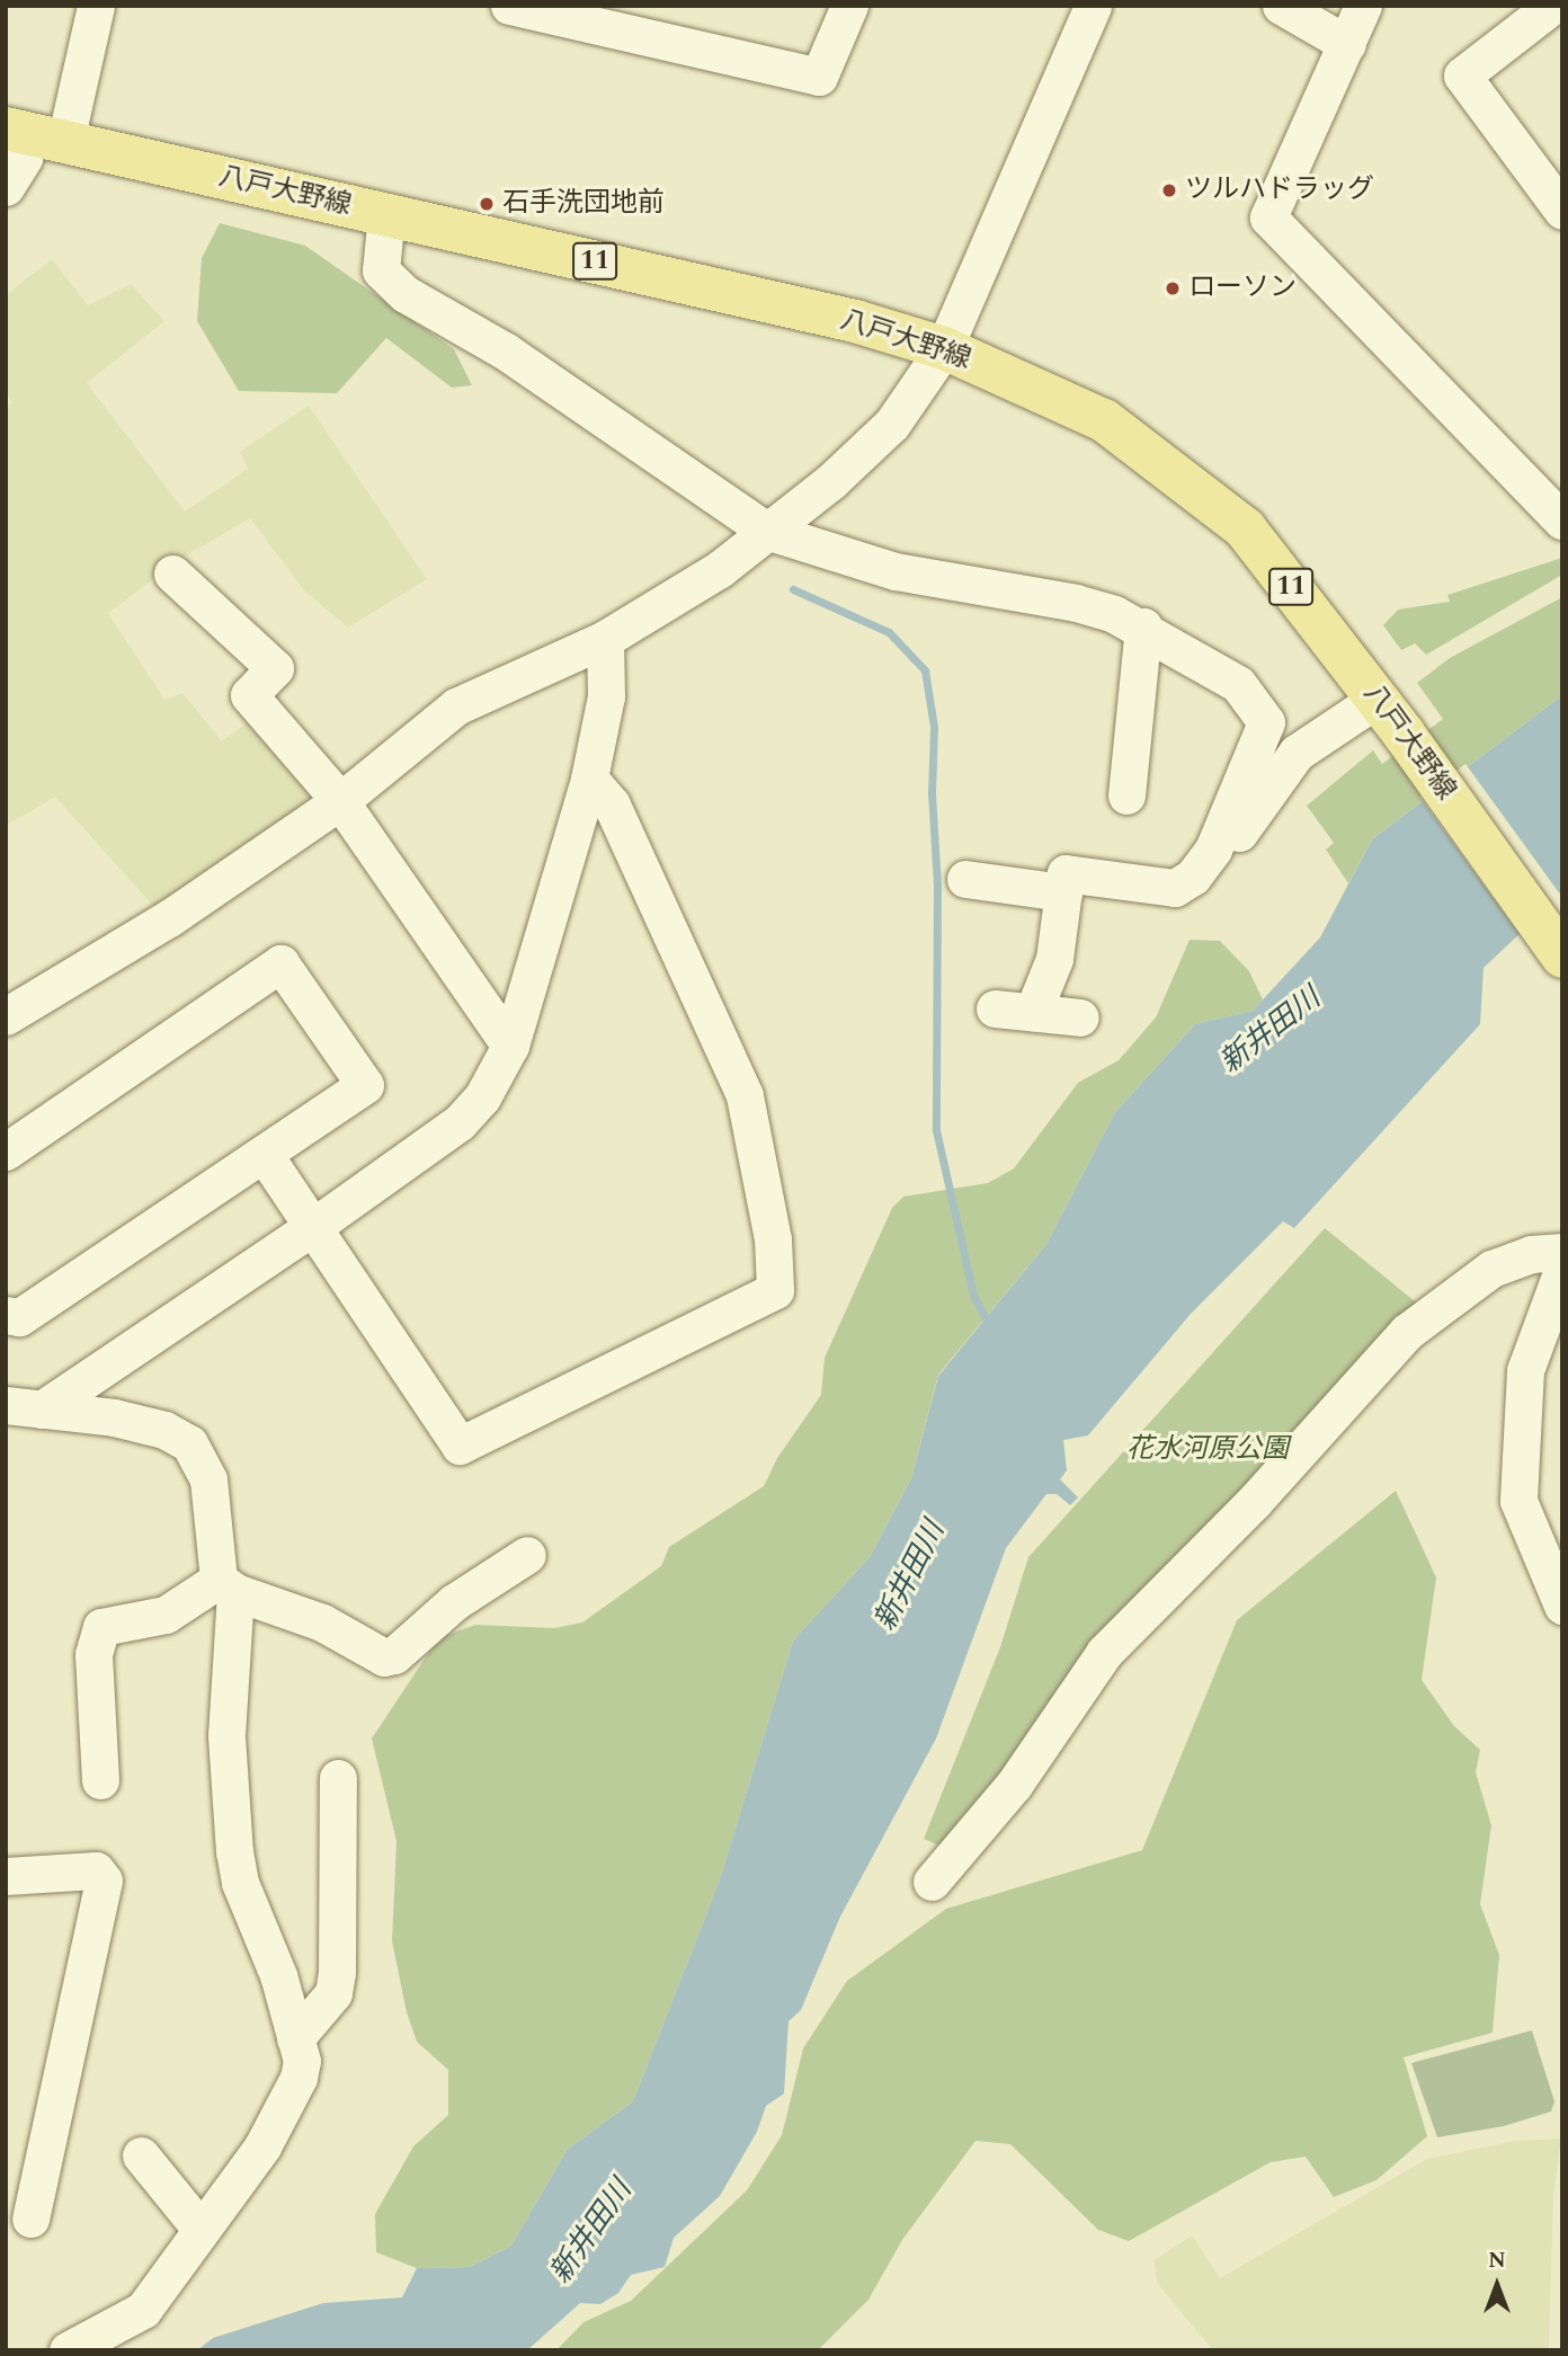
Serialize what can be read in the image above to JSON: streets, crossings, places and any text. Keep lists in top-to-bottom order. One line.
{"streets":{"main road":["八戸大野線","11"]},"water":["新井田川"],"parks":["花水河原公園"],"places":["ツルハドラッグ","石手洗団地前","ローソン"],"north":"top"}
